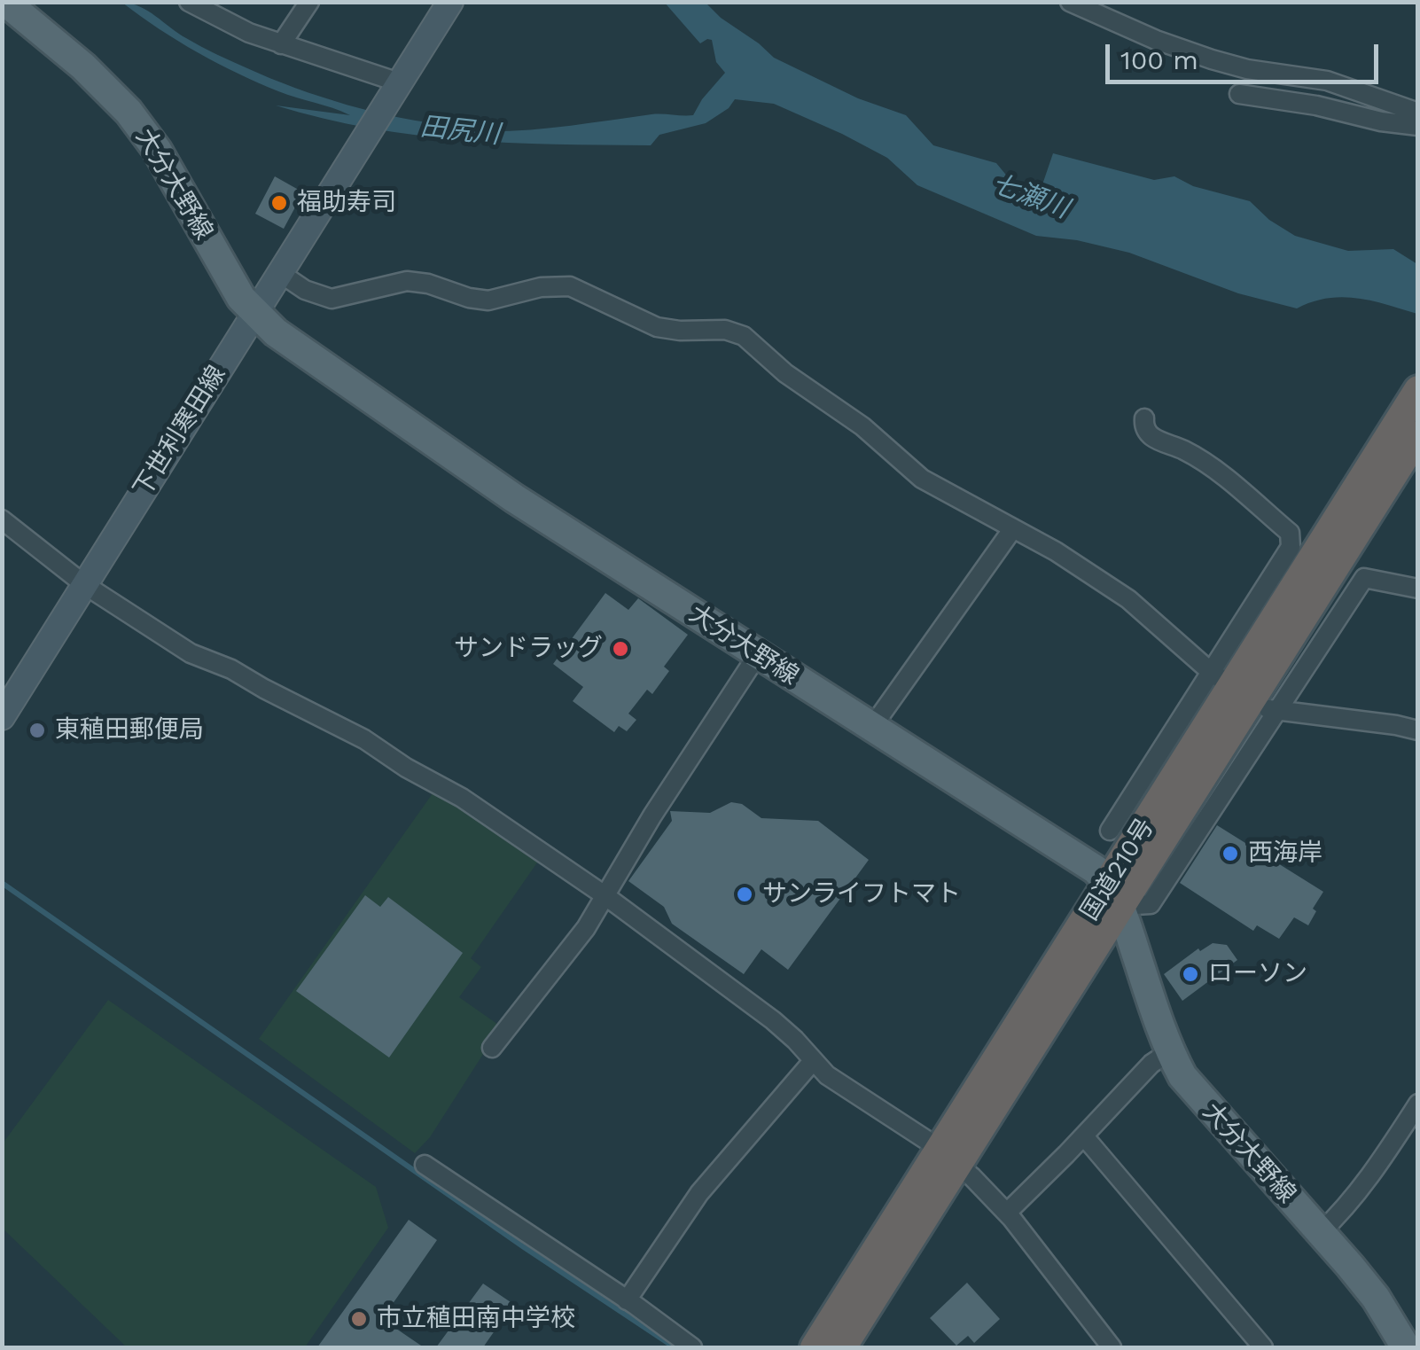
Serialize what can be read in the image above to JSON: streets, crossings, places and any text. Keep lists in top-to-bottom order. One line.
{"streets":{"highway":["国道210号"],"main road":["大分大野線","下世利寒田線"]},"crossings":[["大分大野線","下世利寒田線"],["大分大野線","国道210号"]],"water":["田尻川","七瀬川"],"places":["福助寿司","サンドラッグ","東稙田郵便局","西海岸","サンライフトマト","ローソン","市立稙田南中学校"],"scale_bar":"100 m"}
